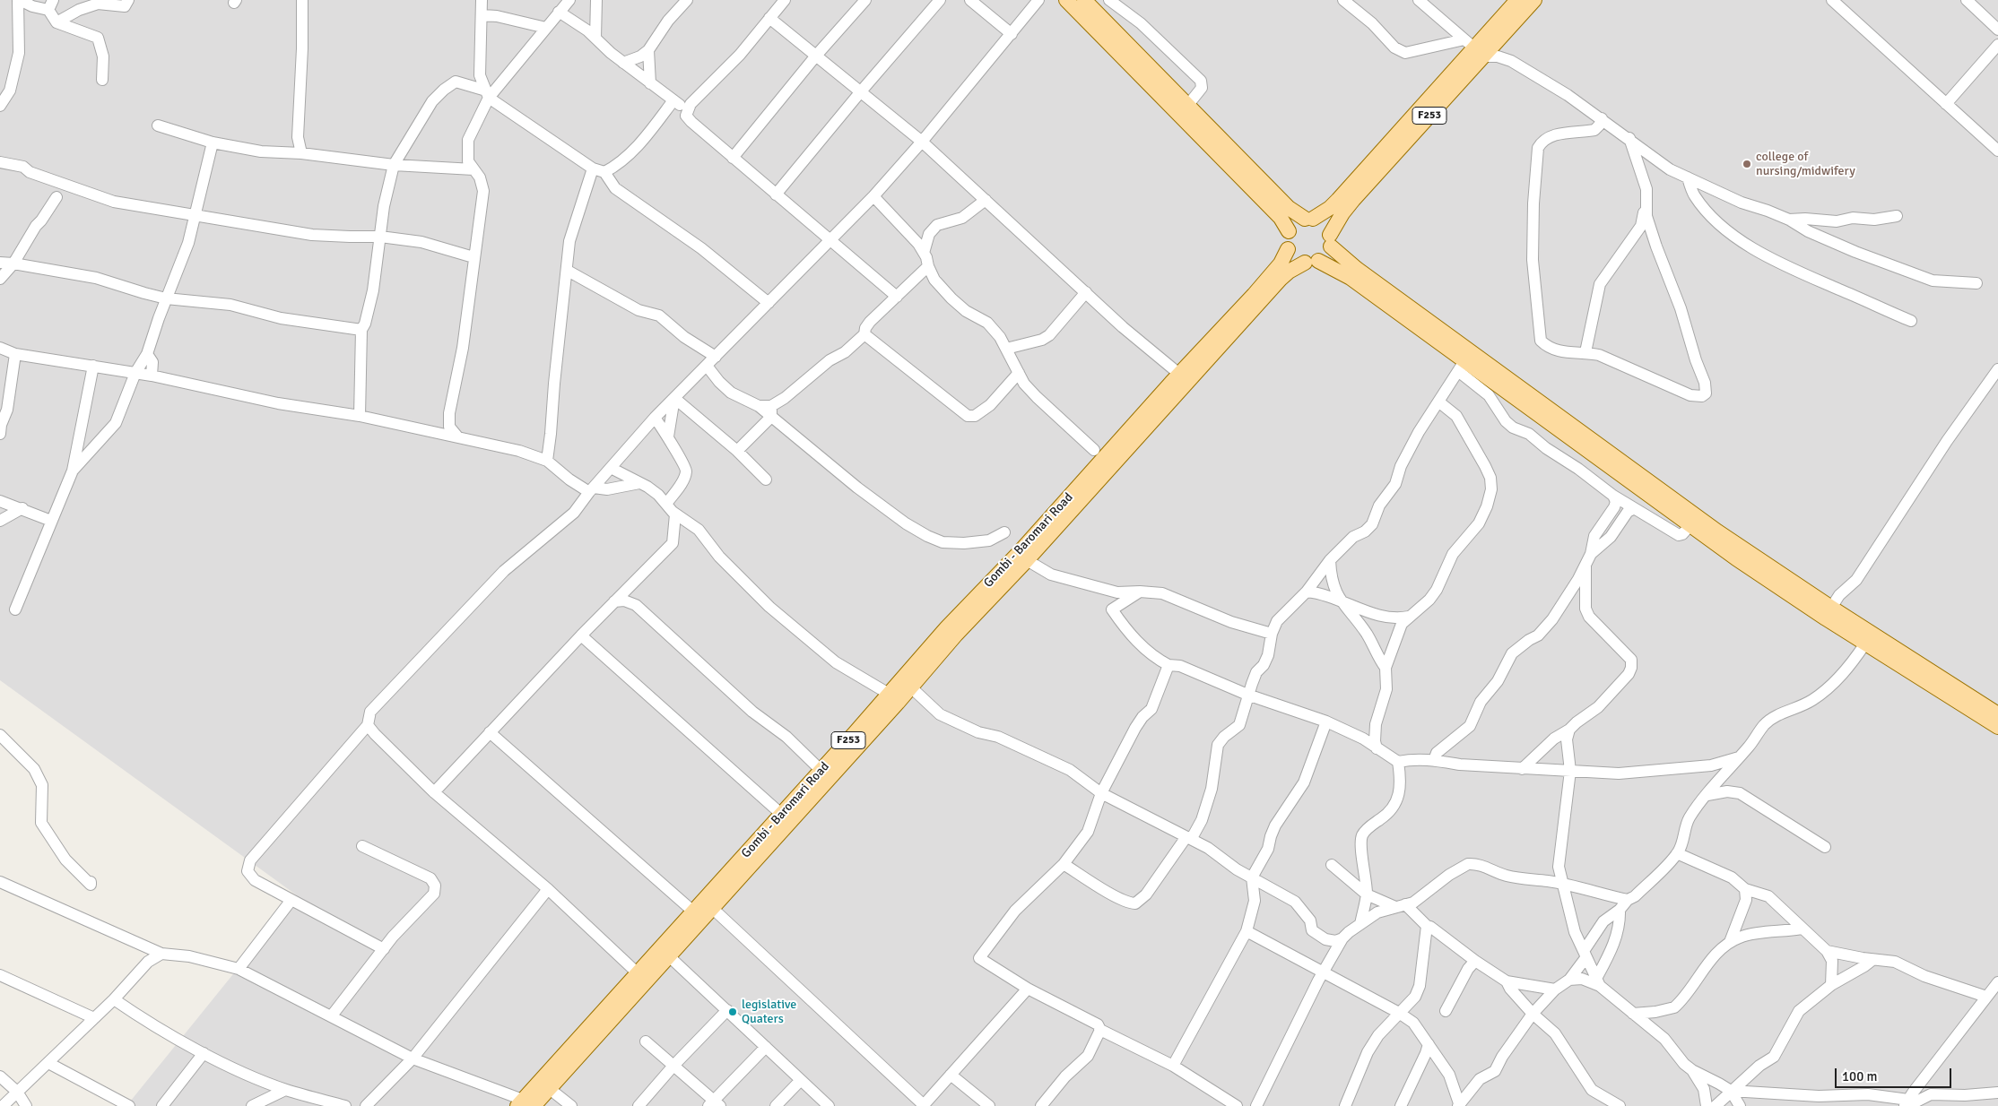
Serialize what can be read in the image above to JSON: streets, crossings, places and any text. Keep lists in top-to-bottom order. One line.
{"streets":{"main road":["F253","Gombi - Baromari Road"]},"crossings":[["F253","Gombi - Baromari Road"]],"places":["college of nursing/midwifery","legislative Quaters"],"scale_bar":"100 m"}
